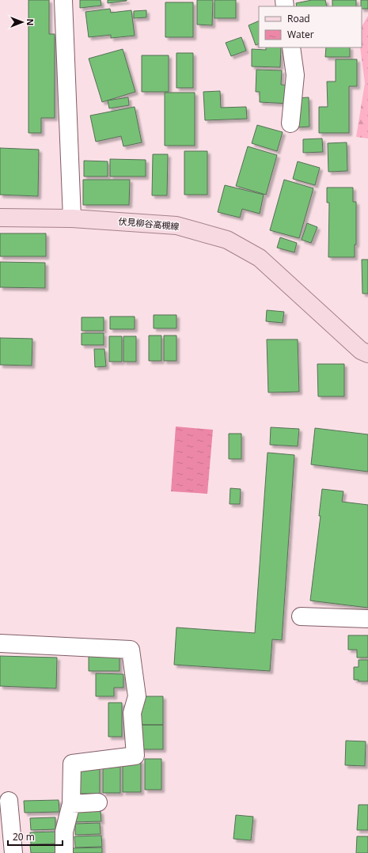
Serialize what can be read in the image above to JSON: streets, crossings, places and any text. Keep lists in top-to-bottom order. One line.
{"streets":{"main road":["伏見柳谷高槻線"]},"legend":["Road","Water"],"scale_bar":"20 m","north":"right"}
